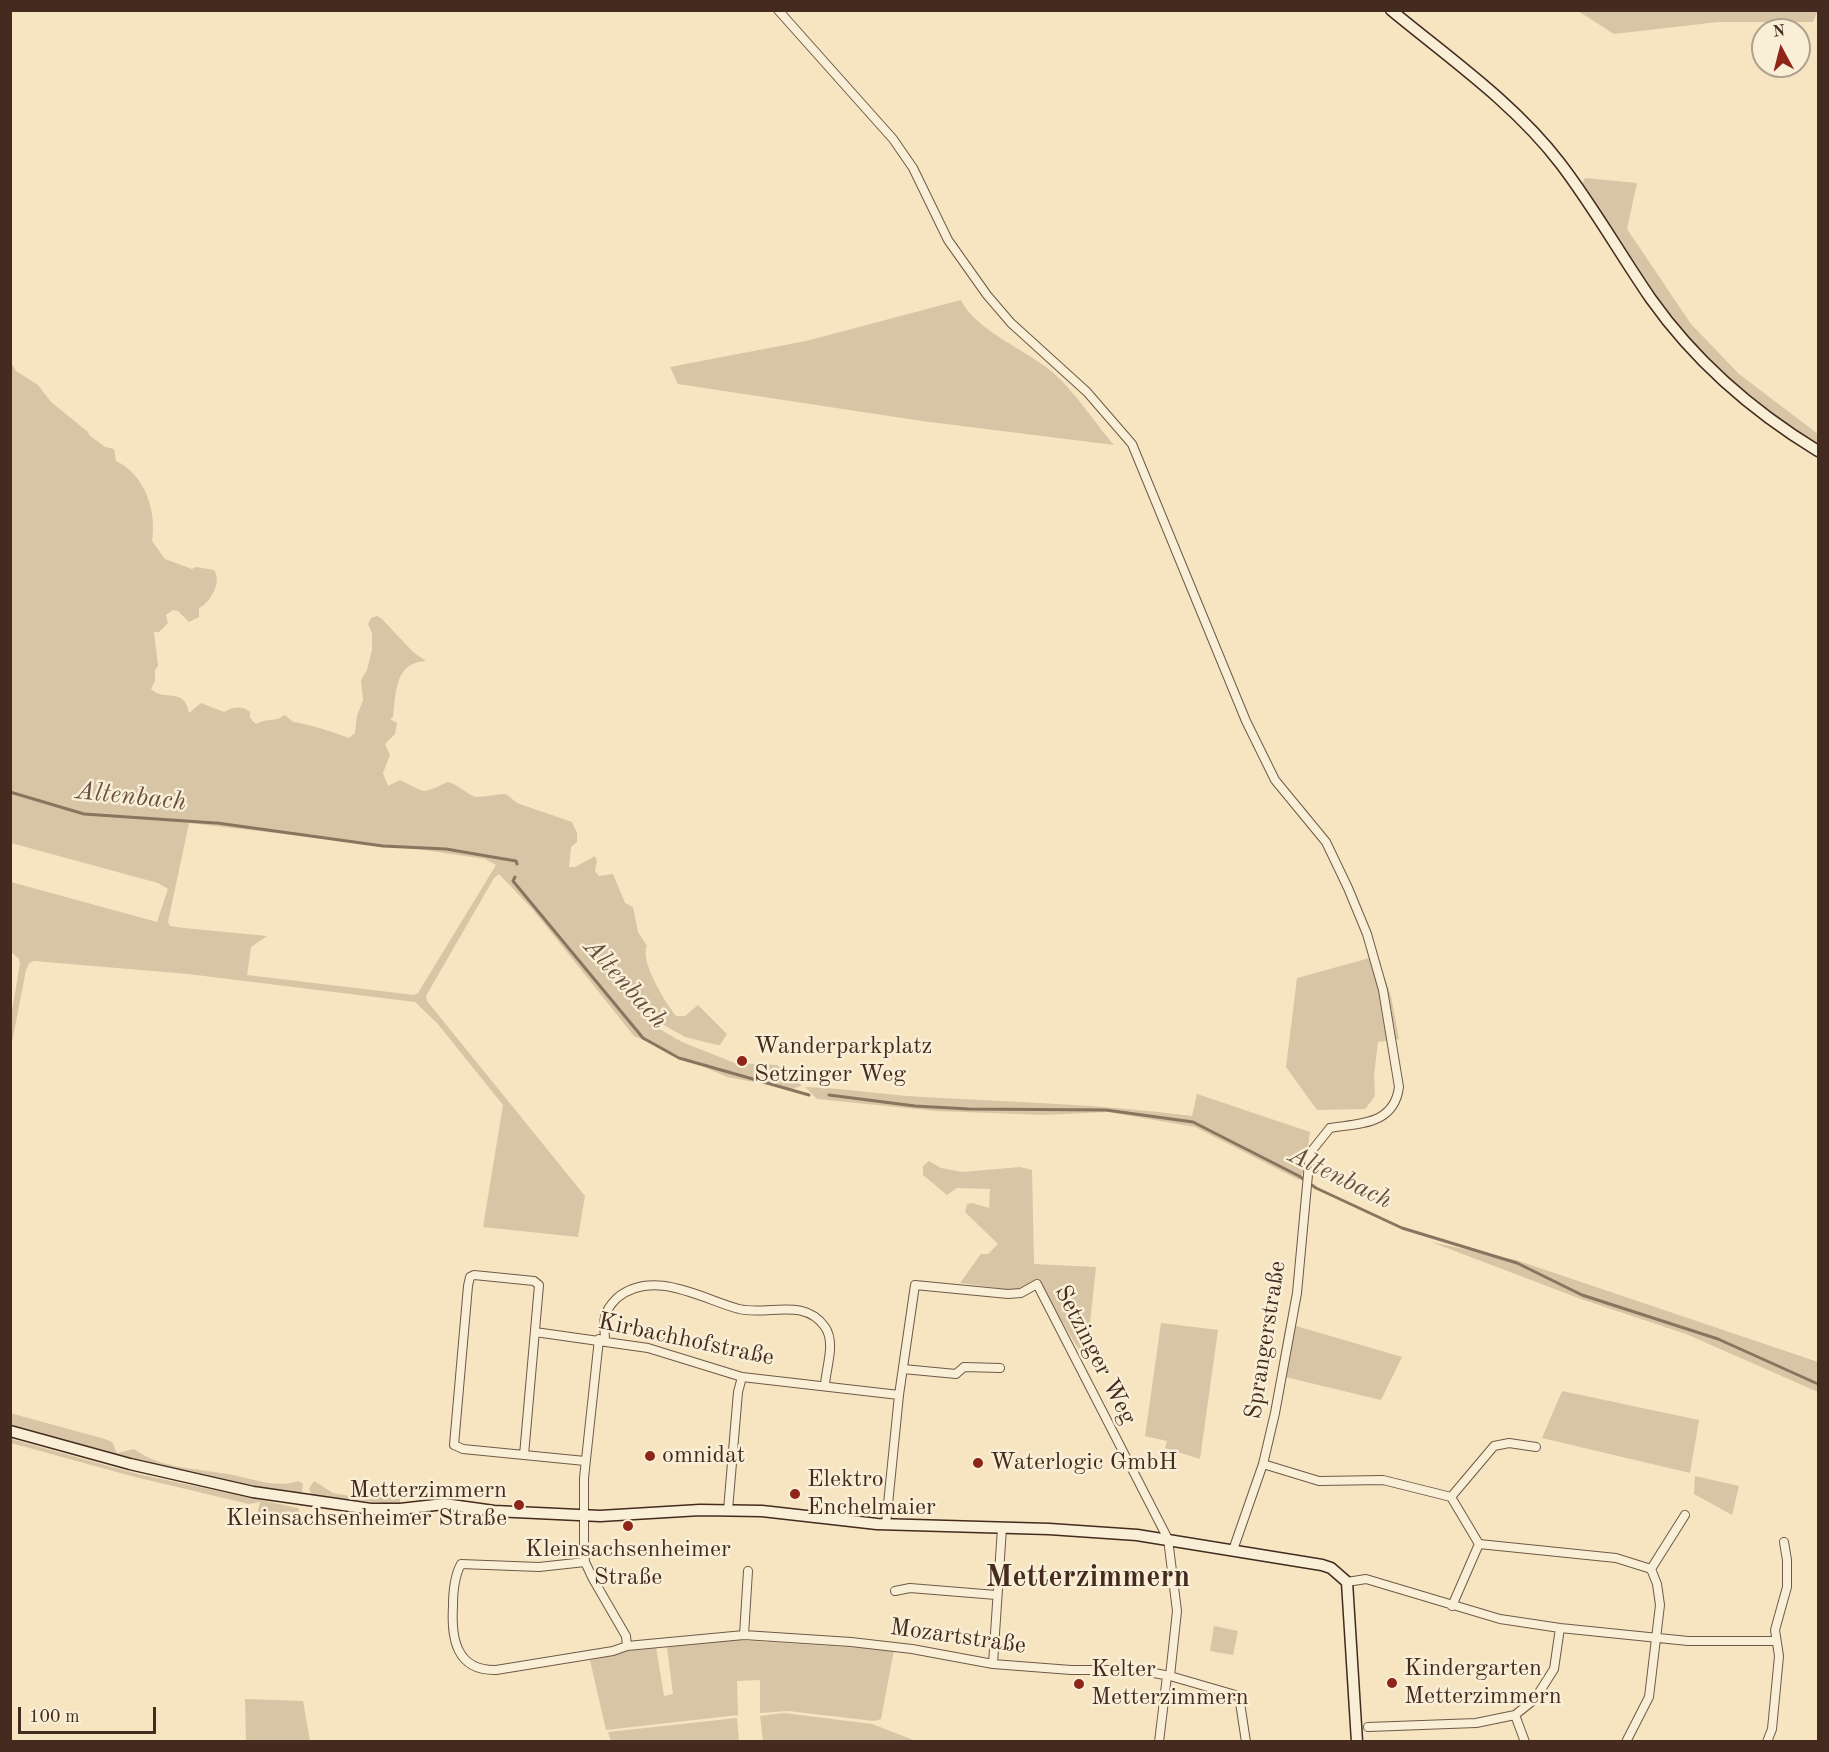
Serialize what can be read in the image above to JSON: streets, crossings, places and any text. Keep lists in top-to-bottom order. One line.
{"streets":{"street":["Kirbachhofstraße","Sprangerstraße","Setzinger Weg","Mozartstraße"]},"districts":["Metterzimmern"],"water":["Altenbach"],"places":["Wanderparkplatz Setzinger Weg","omnidat","Waterlogic GmbH","Elektro Enchelmaier","Metterzimmern Kleinsachsenheimer Straße","Kleinsachsenheimer Straße","Kindergarten Metterzimmern","Kelter Metterzimmern"],"scale_bar":"100 m","north":"top"}
